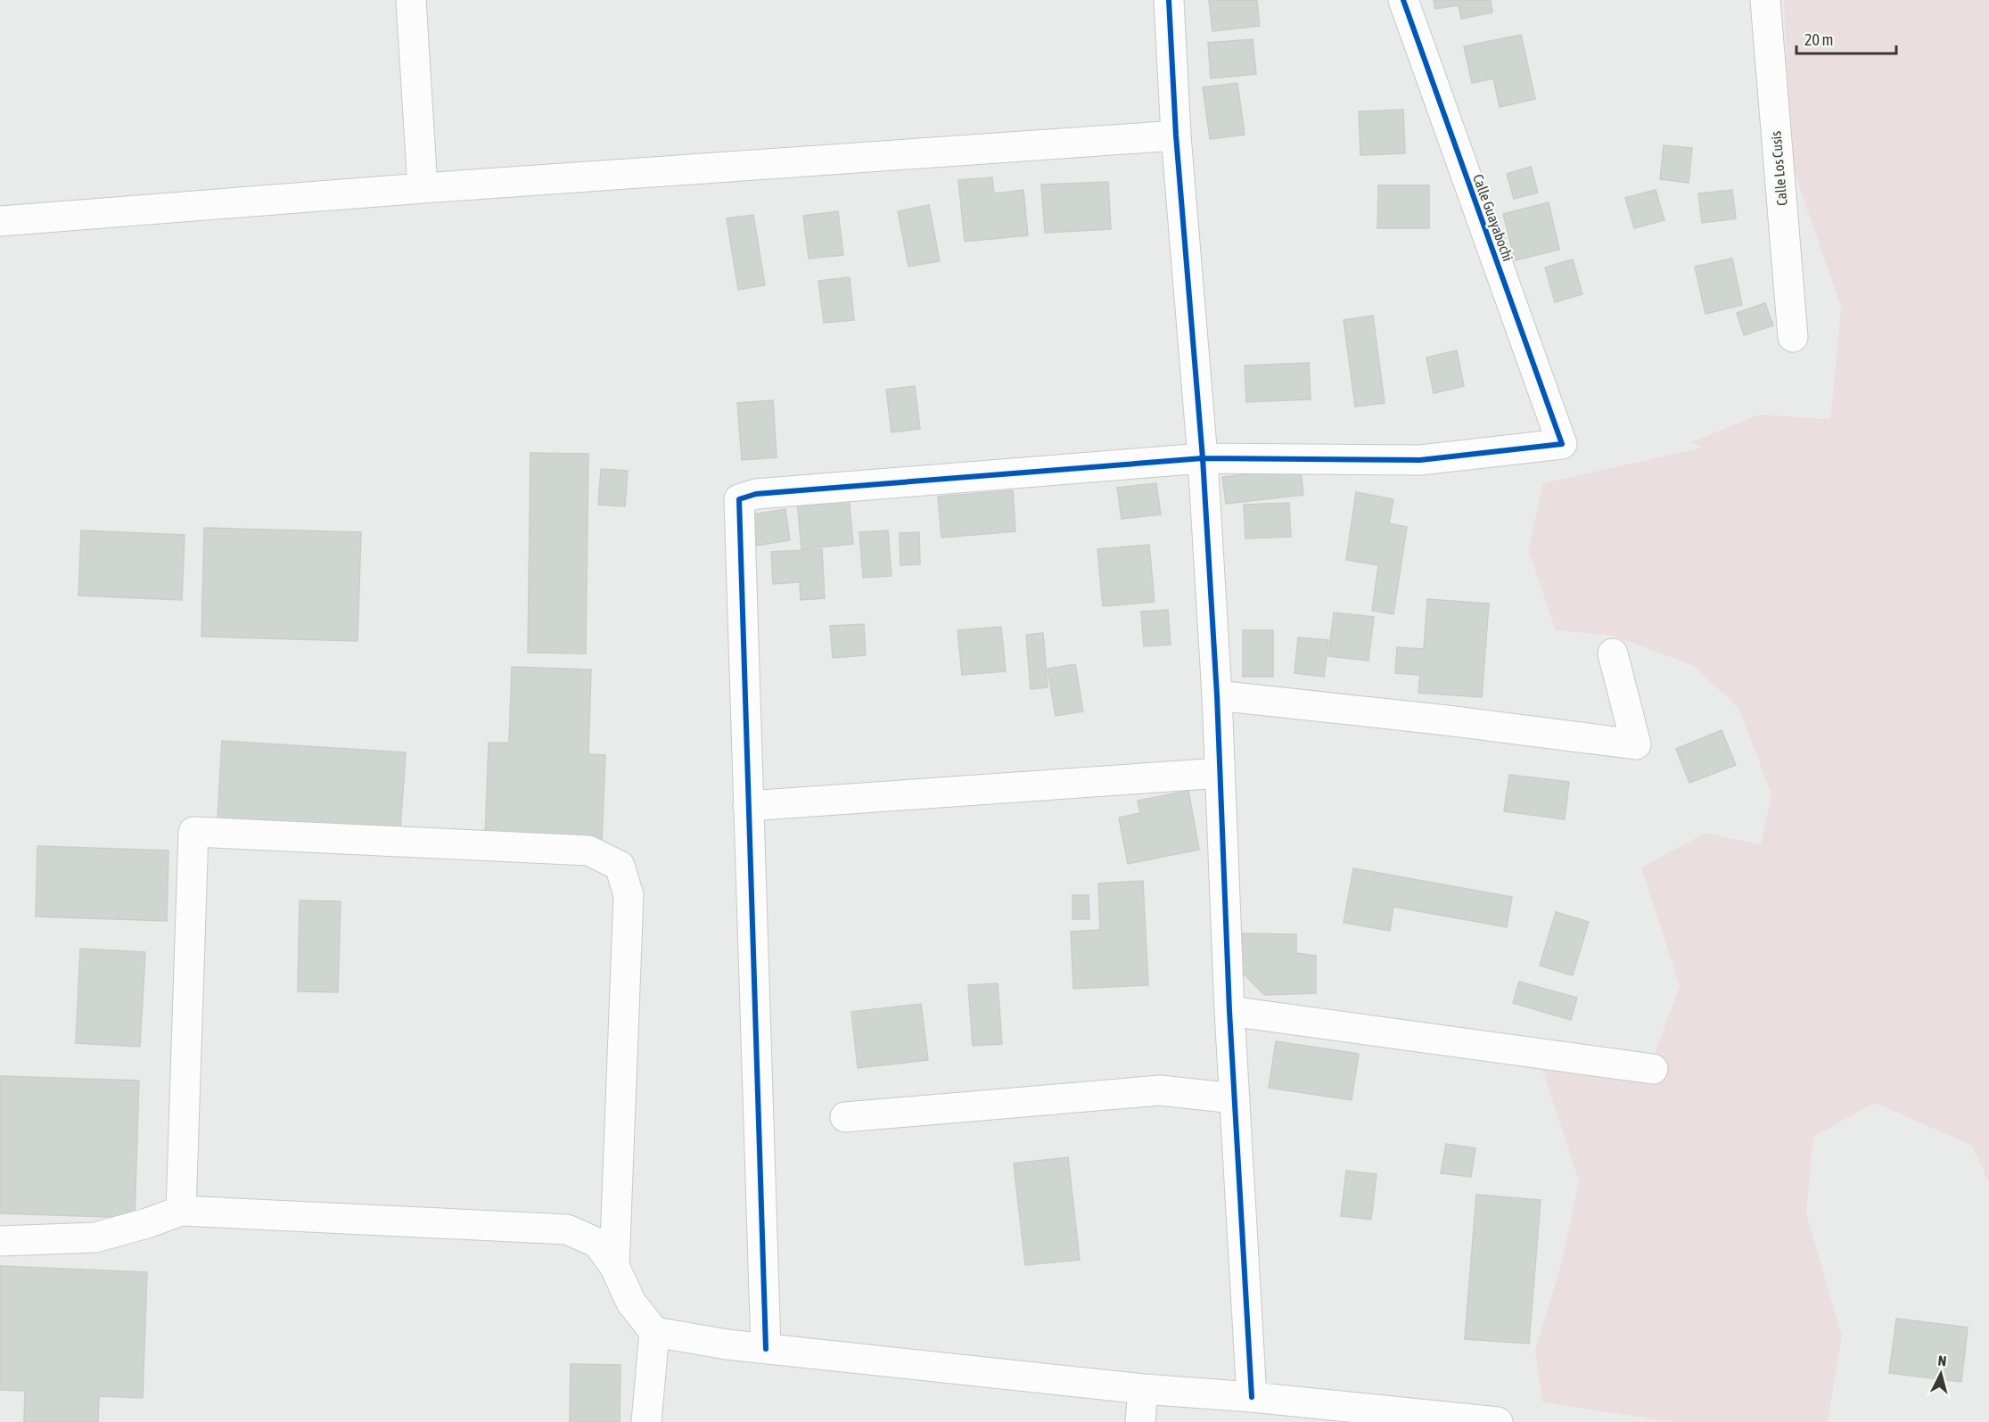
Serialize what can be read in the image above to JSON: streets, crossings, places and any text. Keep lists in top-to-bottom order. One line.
{"streets":{"street":["Calle Los Cusis","Calle Guayabochi"]},"scale_bar":"20 m","north":"top"}
